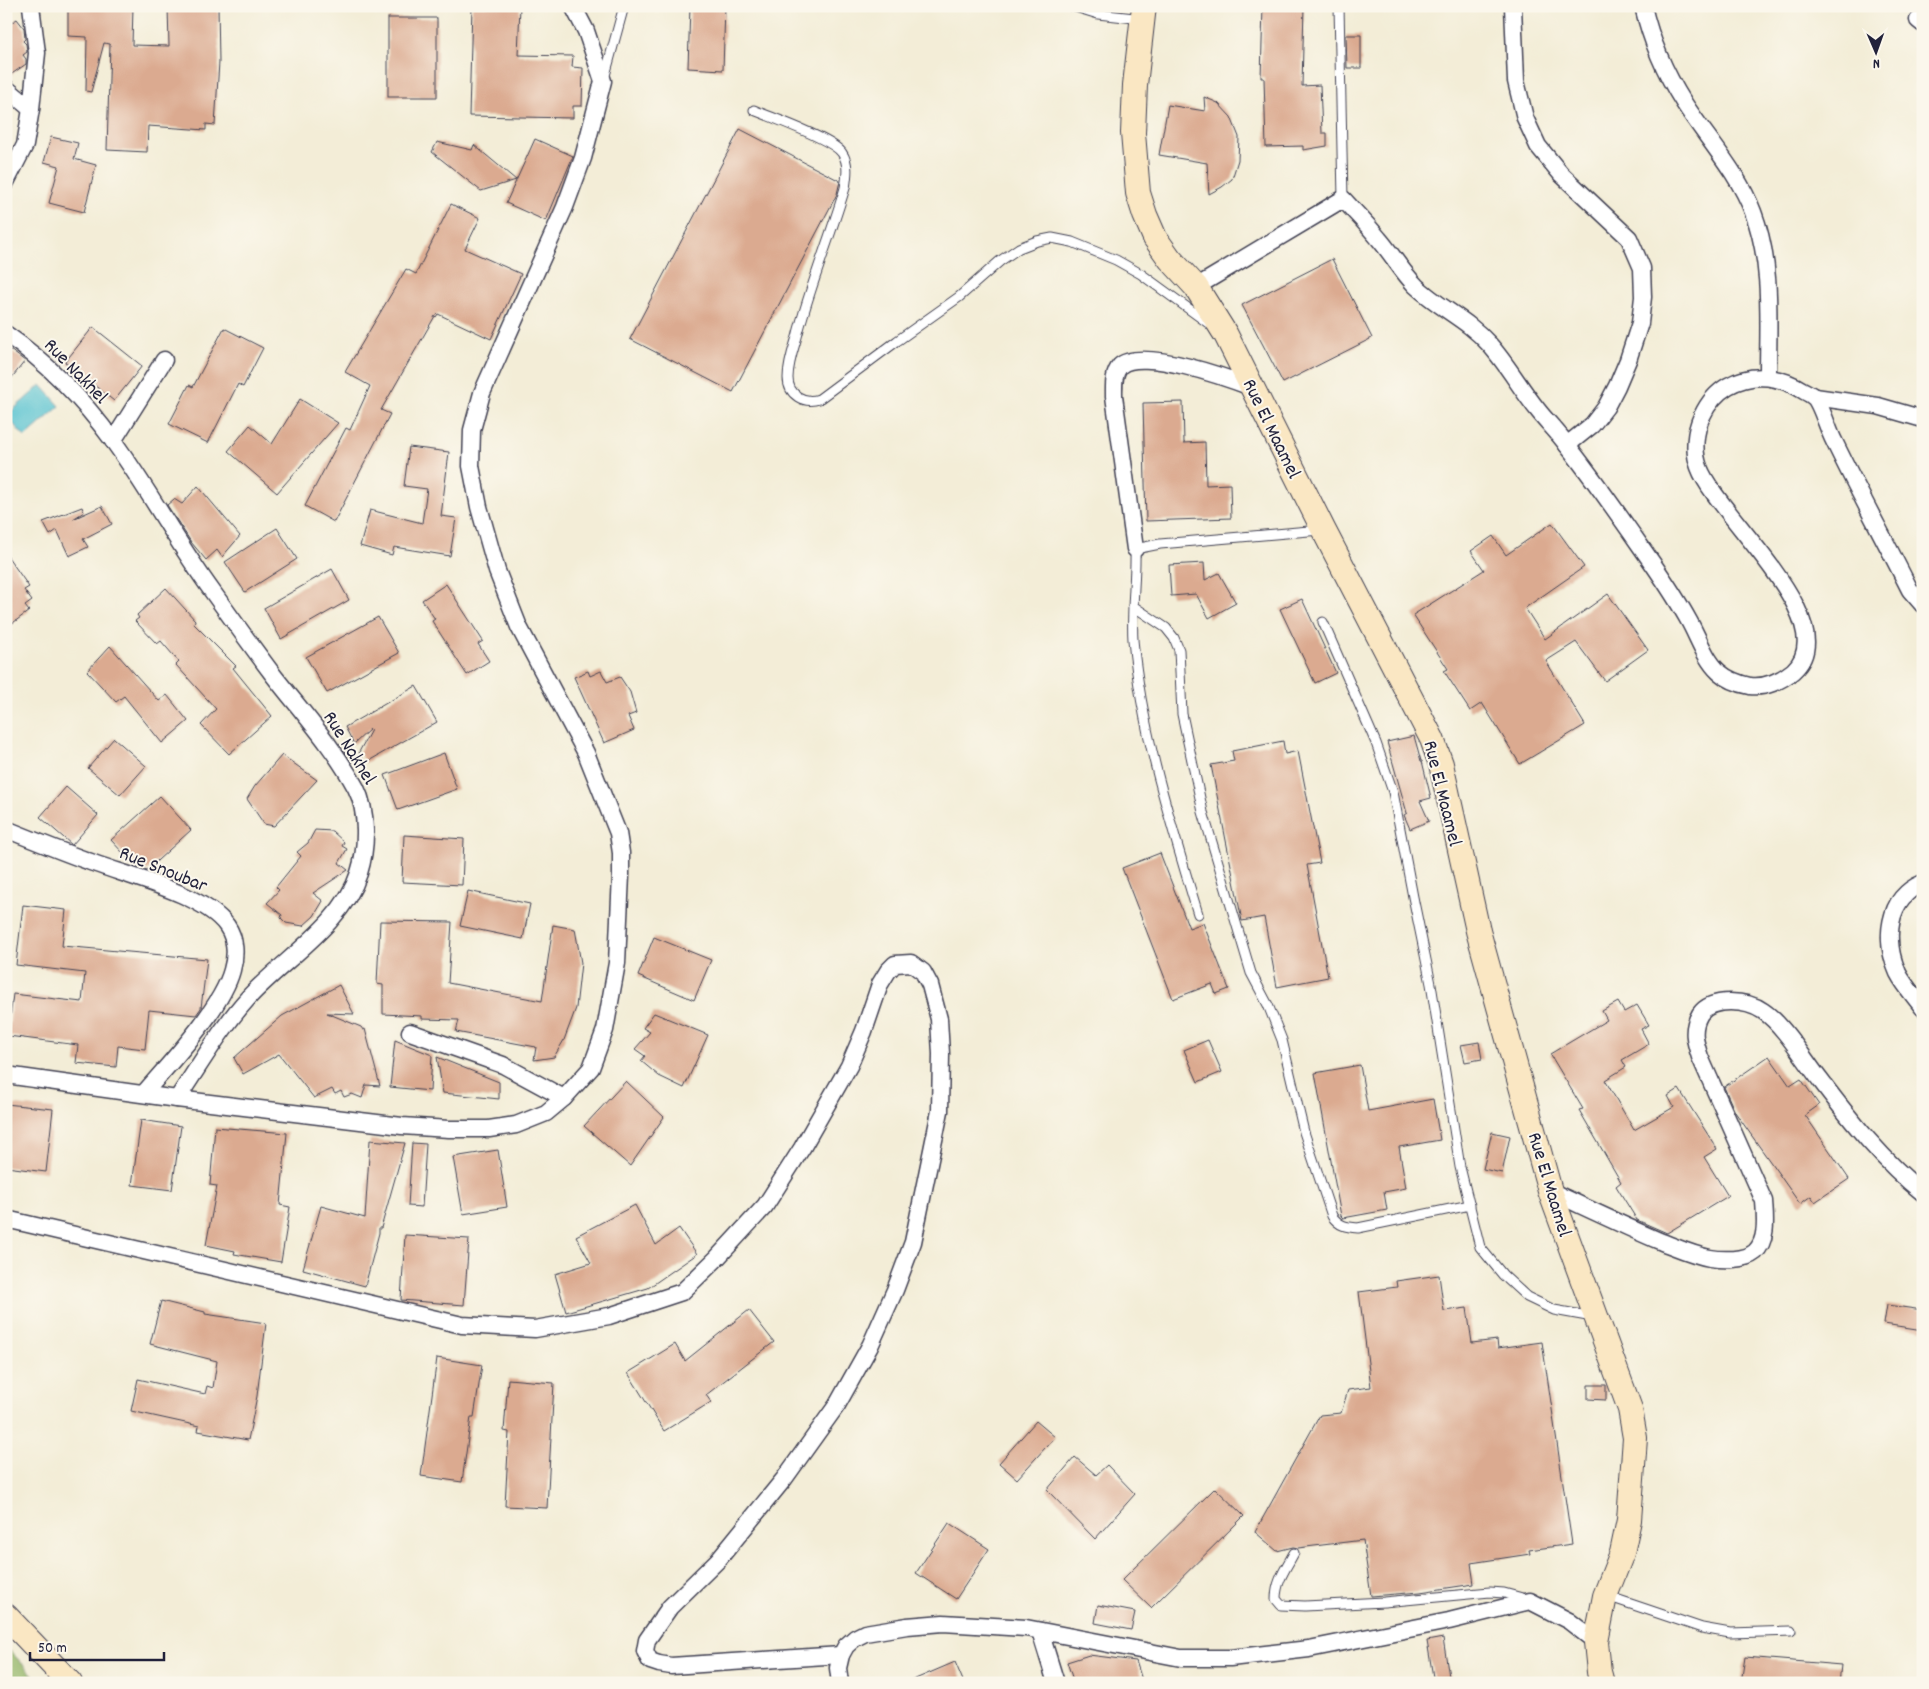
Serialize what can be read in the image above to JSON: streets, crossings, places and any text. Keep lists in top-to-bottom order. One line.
{"streets":{"street":["Rue Nakhel","Rue El Maamel","Rue Snoubar"]},"scale_bar":"50 m","north":"bottom"}
